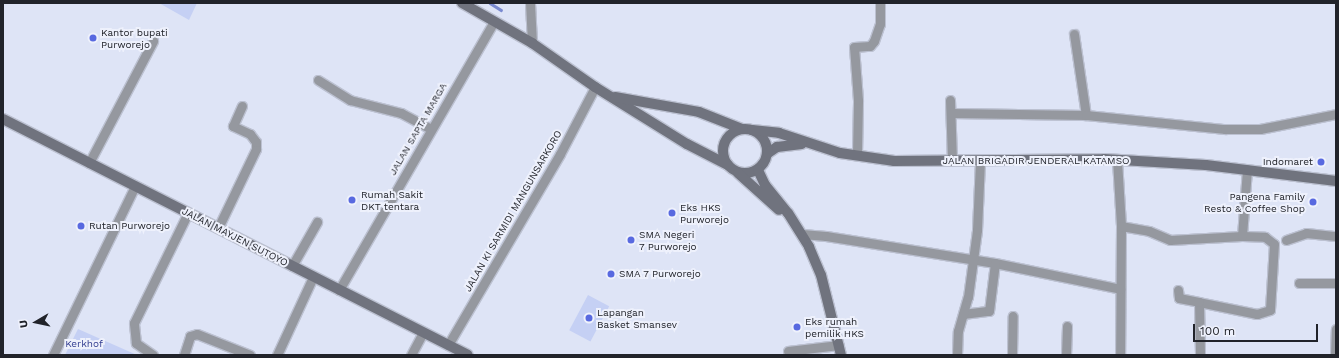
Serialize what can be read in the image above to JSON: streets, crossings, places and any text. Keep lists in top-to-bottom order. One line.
{"streets":{"main road":["JALAN BRIGADIR JENDERAL KATAMSO","JALAN MAYJEN SUTOYO"],"street":["JALAN SAPTA MARGA","JALAN KI SARMIDI MANGUNSARKORO"]},"crossings":[["JALAN SAPTA MARGA","JALAN MAYJEN SUTOYO"],["JALAN KI SARMIDI MANGUNSARKORO","JALAN MAYJEN SUTOYO"]],"parks":["Kerkhof"],"places":["Kantor bupati Purworejo","Indomaret","Rumah Sakit DKT tentara","Pangena Family Resto & Coffee Shop","Eks HKS Purworejo","Rutan Purworejo","SMA Negeri 7 Purworejo","SMA 7 Purworejo","Lapangan Basket Smansev","Eks rumah pemilik HKS"],"scale_bar":"100 m","north":"left"}
